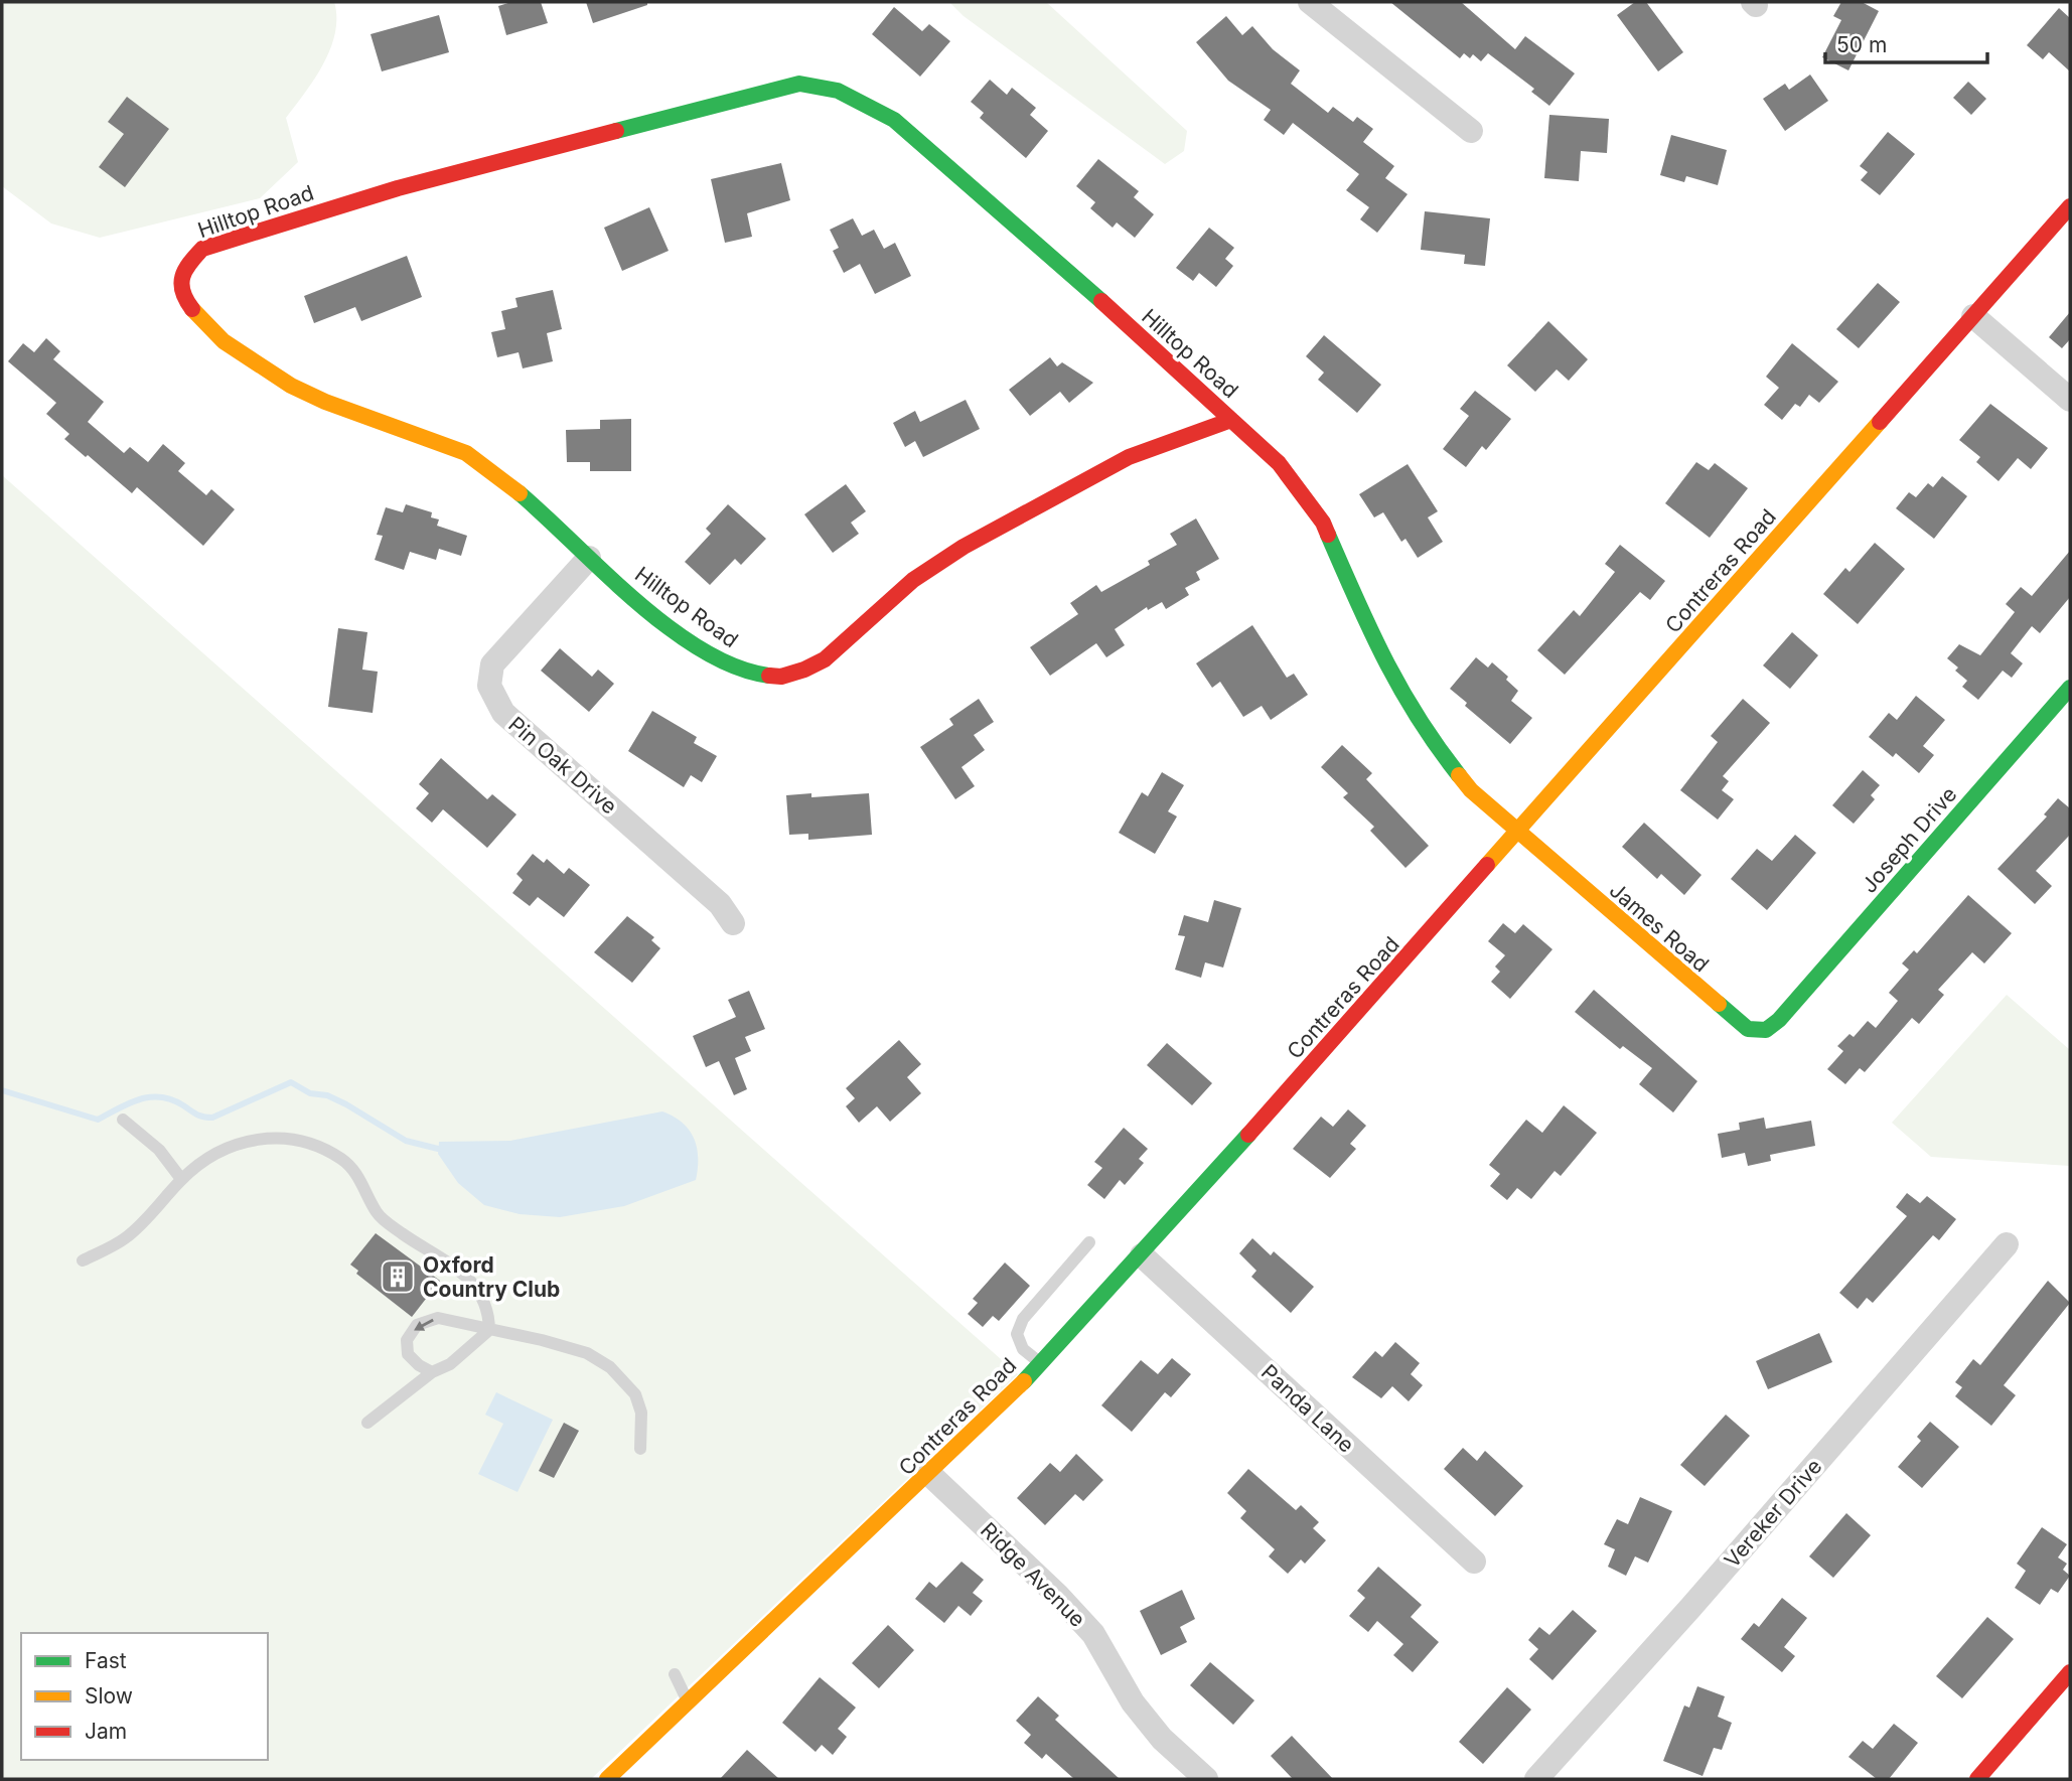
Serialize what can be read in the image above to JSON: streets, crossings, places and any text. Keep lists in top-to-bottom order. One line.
{"streets":{"street":["Hilltop Road","Contreras Road","Pin Oak Drive","Joseph Drive","James Road","Panda Lane","Vereker Drive","Ridge Avenue"]},"crossings":[["Hilltop Road","Contreras Road"],["Hilltop Road","Pin Oak Drive"],["Hilltop Road","James Road"],["Contreras Road","James Road"],["Contreras Road","Panda Lane"],["Contreras Road","Ridge Avenue"],["Joseph Drive","James Road"]],"places":{"building":["Oxford Country Club"]},"legend":["Fast","Slow","Jam"],"scale_bar":"50 m"}
